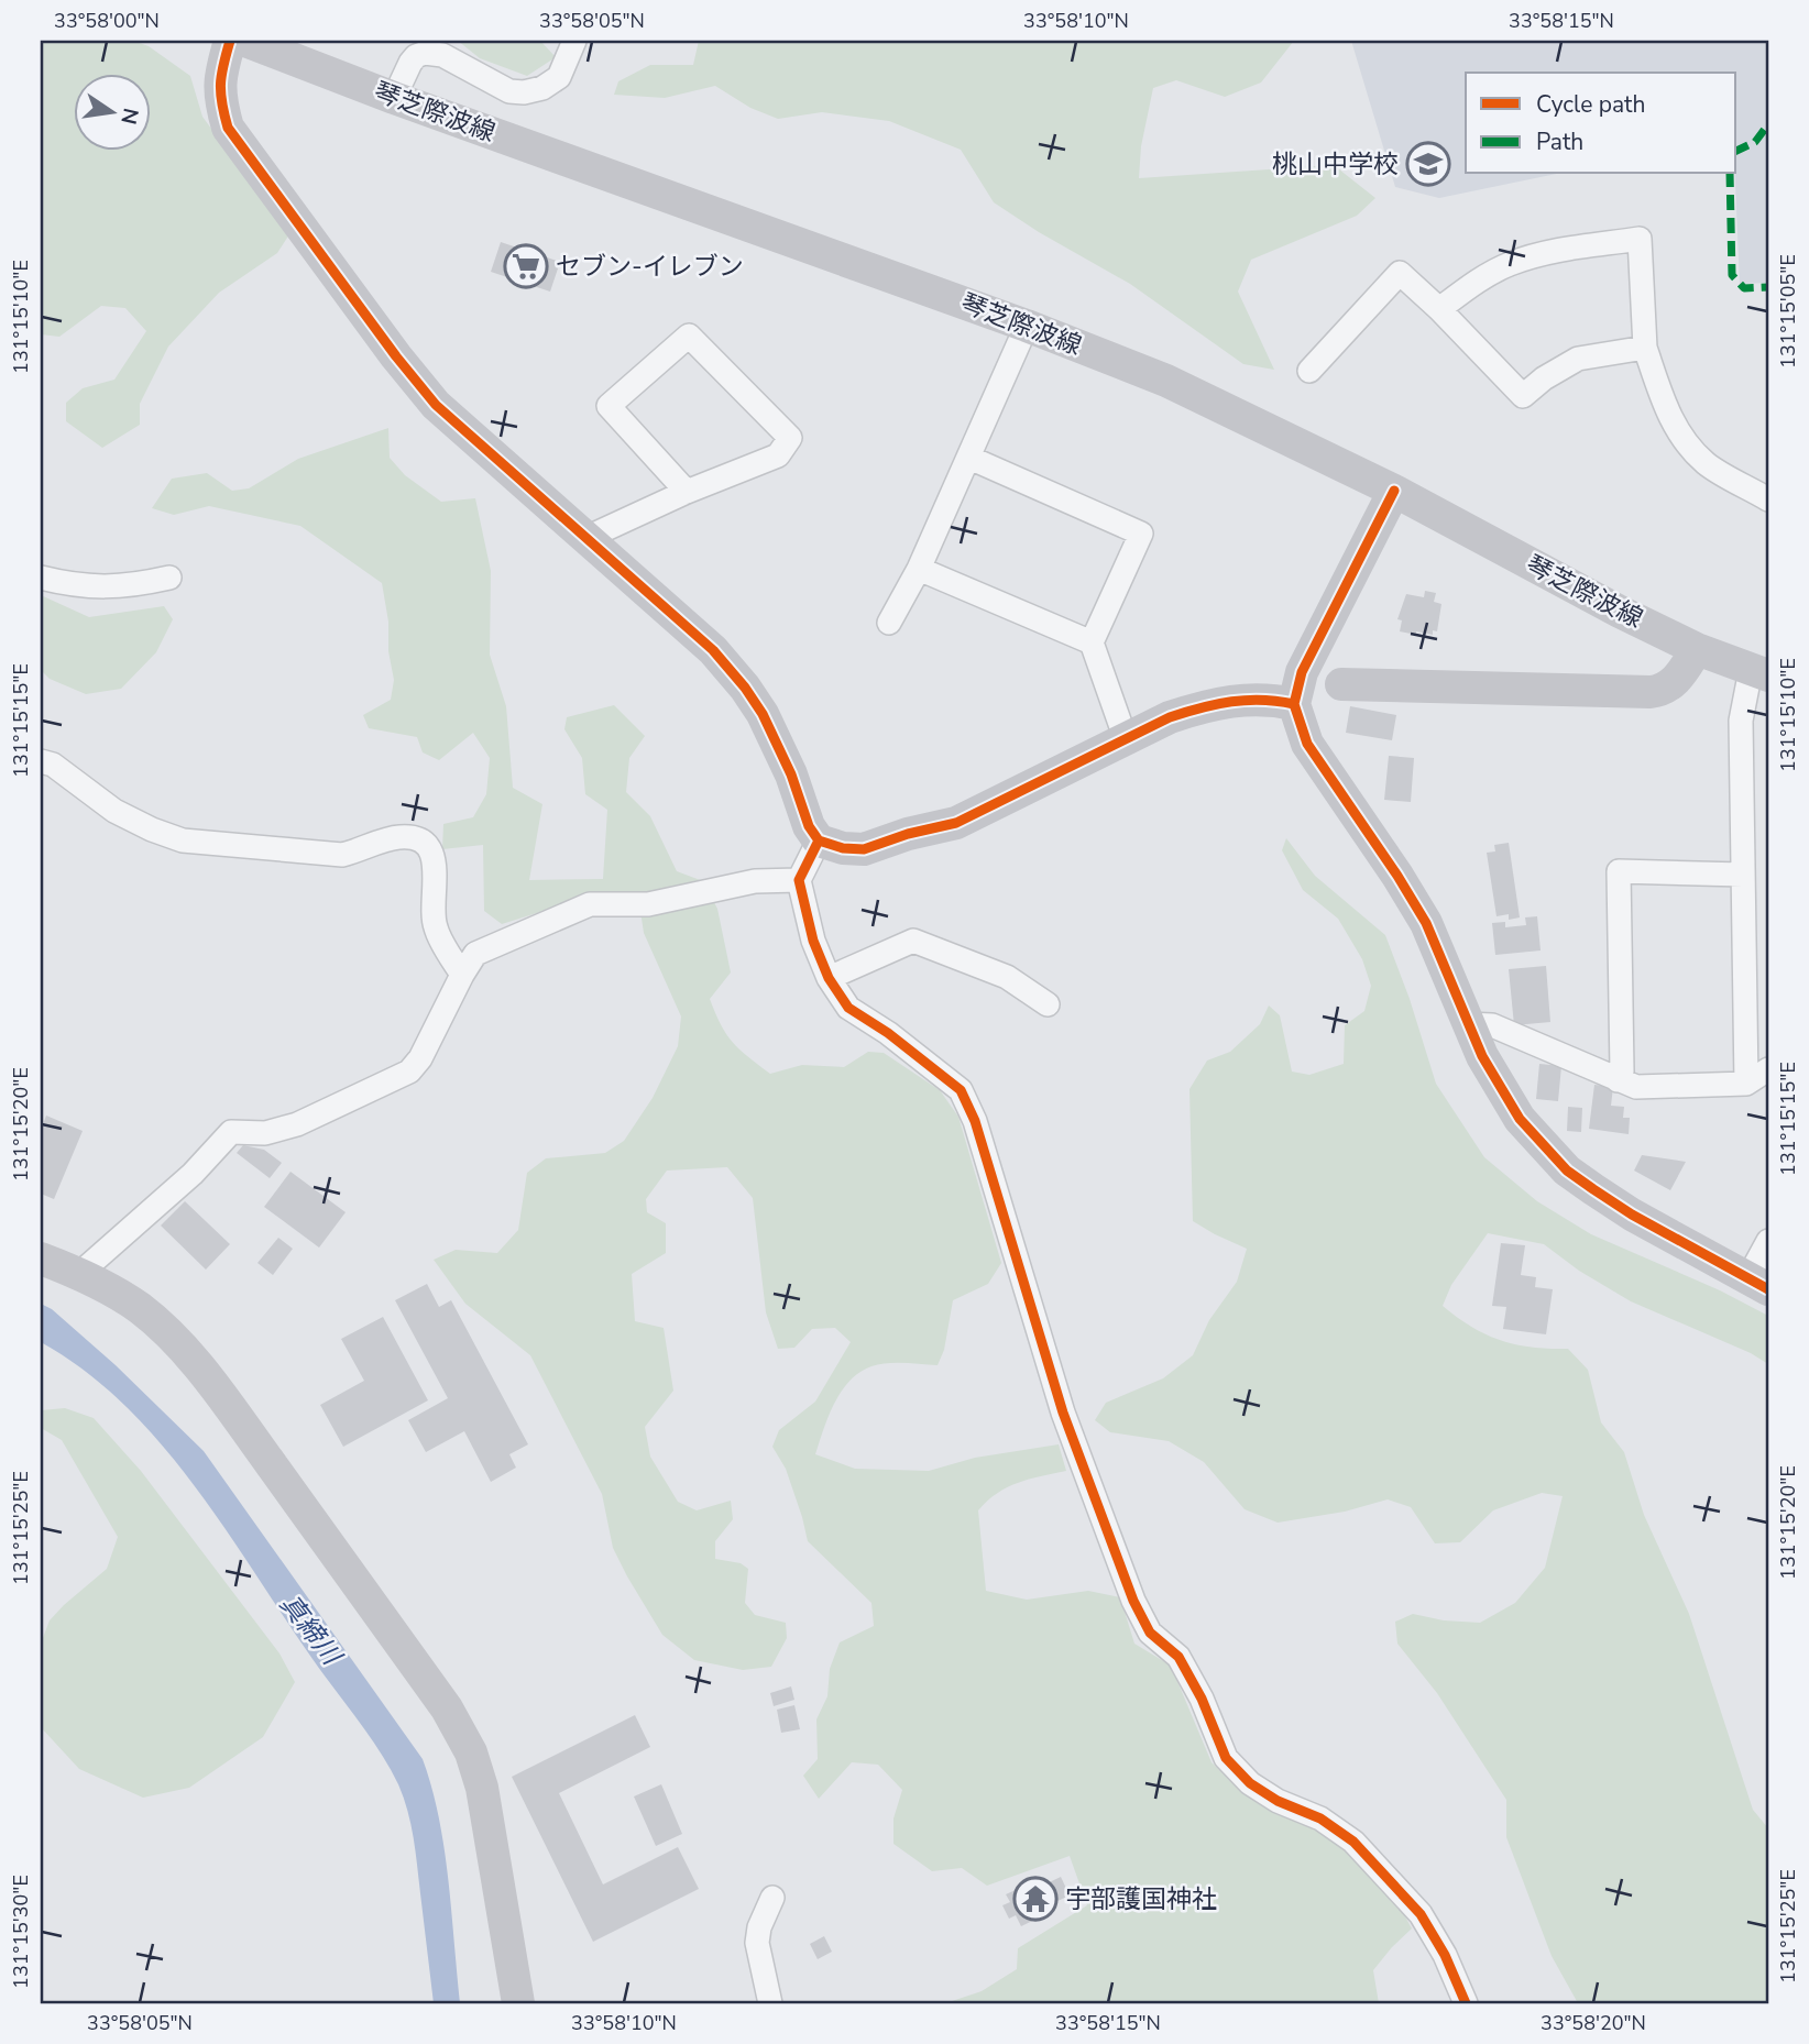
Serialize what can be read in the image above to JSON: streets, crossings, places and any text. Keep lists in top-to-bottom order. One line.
{"streets":{"street":["琴芝際波線"]},"water":["真締川"],"places":{"school or university":["桃山中学校"],"supermarket":["セブン-イレブン"],"temple":["宇部護国神社"]},"legend":["Cycle path","Path"],"north":"right","coordinates":["33°58'00\"N","33°58'05\"N","33°58'10\"N","33°58'15\"N","131°15'05\"E","131°15'10\"E","131°15'15\"E","131°15'20\"E","131°15'25\"E","131°15'30\"E","33°58'20\"N"]}
